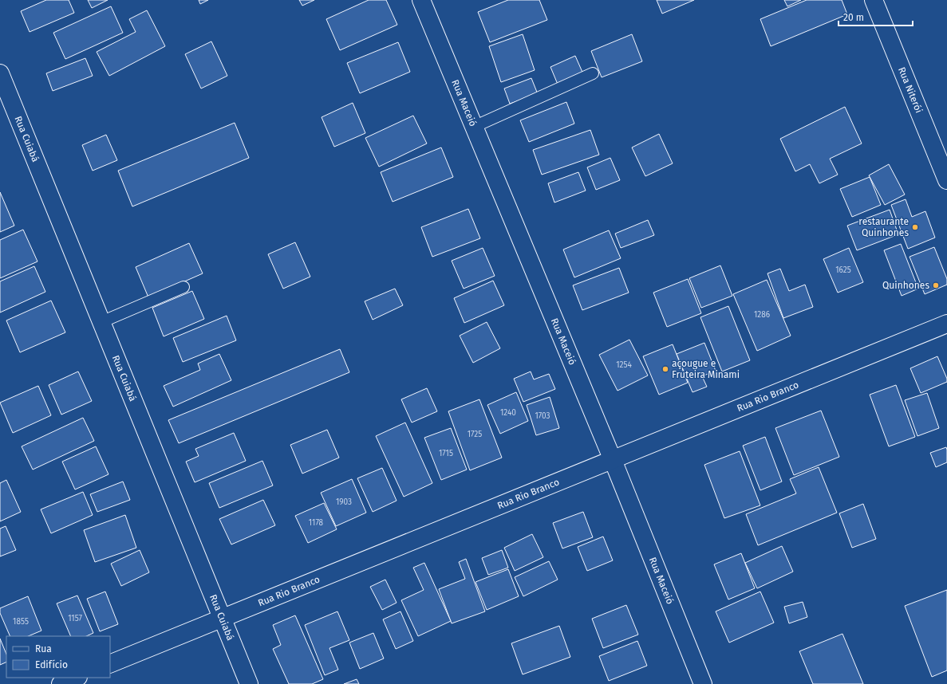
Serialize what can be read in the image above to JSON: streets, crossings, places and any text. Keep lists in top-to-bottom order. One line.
{"streets":{"street":["Rua Niterói","Rua Maceió","Rua Cuiabá","Rua Rio Branco"]},"crossings":[["Rua Maceió","Rua Rio Branco"],["Rua Cuiabá","Rua Rio Branco"]],"places":["restaurante Quinhones","Quinhones","açougue e Fruteira Minami"],"house_numbers":["1625","1286","1254","1240","1703","1725","1715","1903","1178","1157","1855"],"legend":["Rua","Edifício"],"scale_bar":"20 m"}
